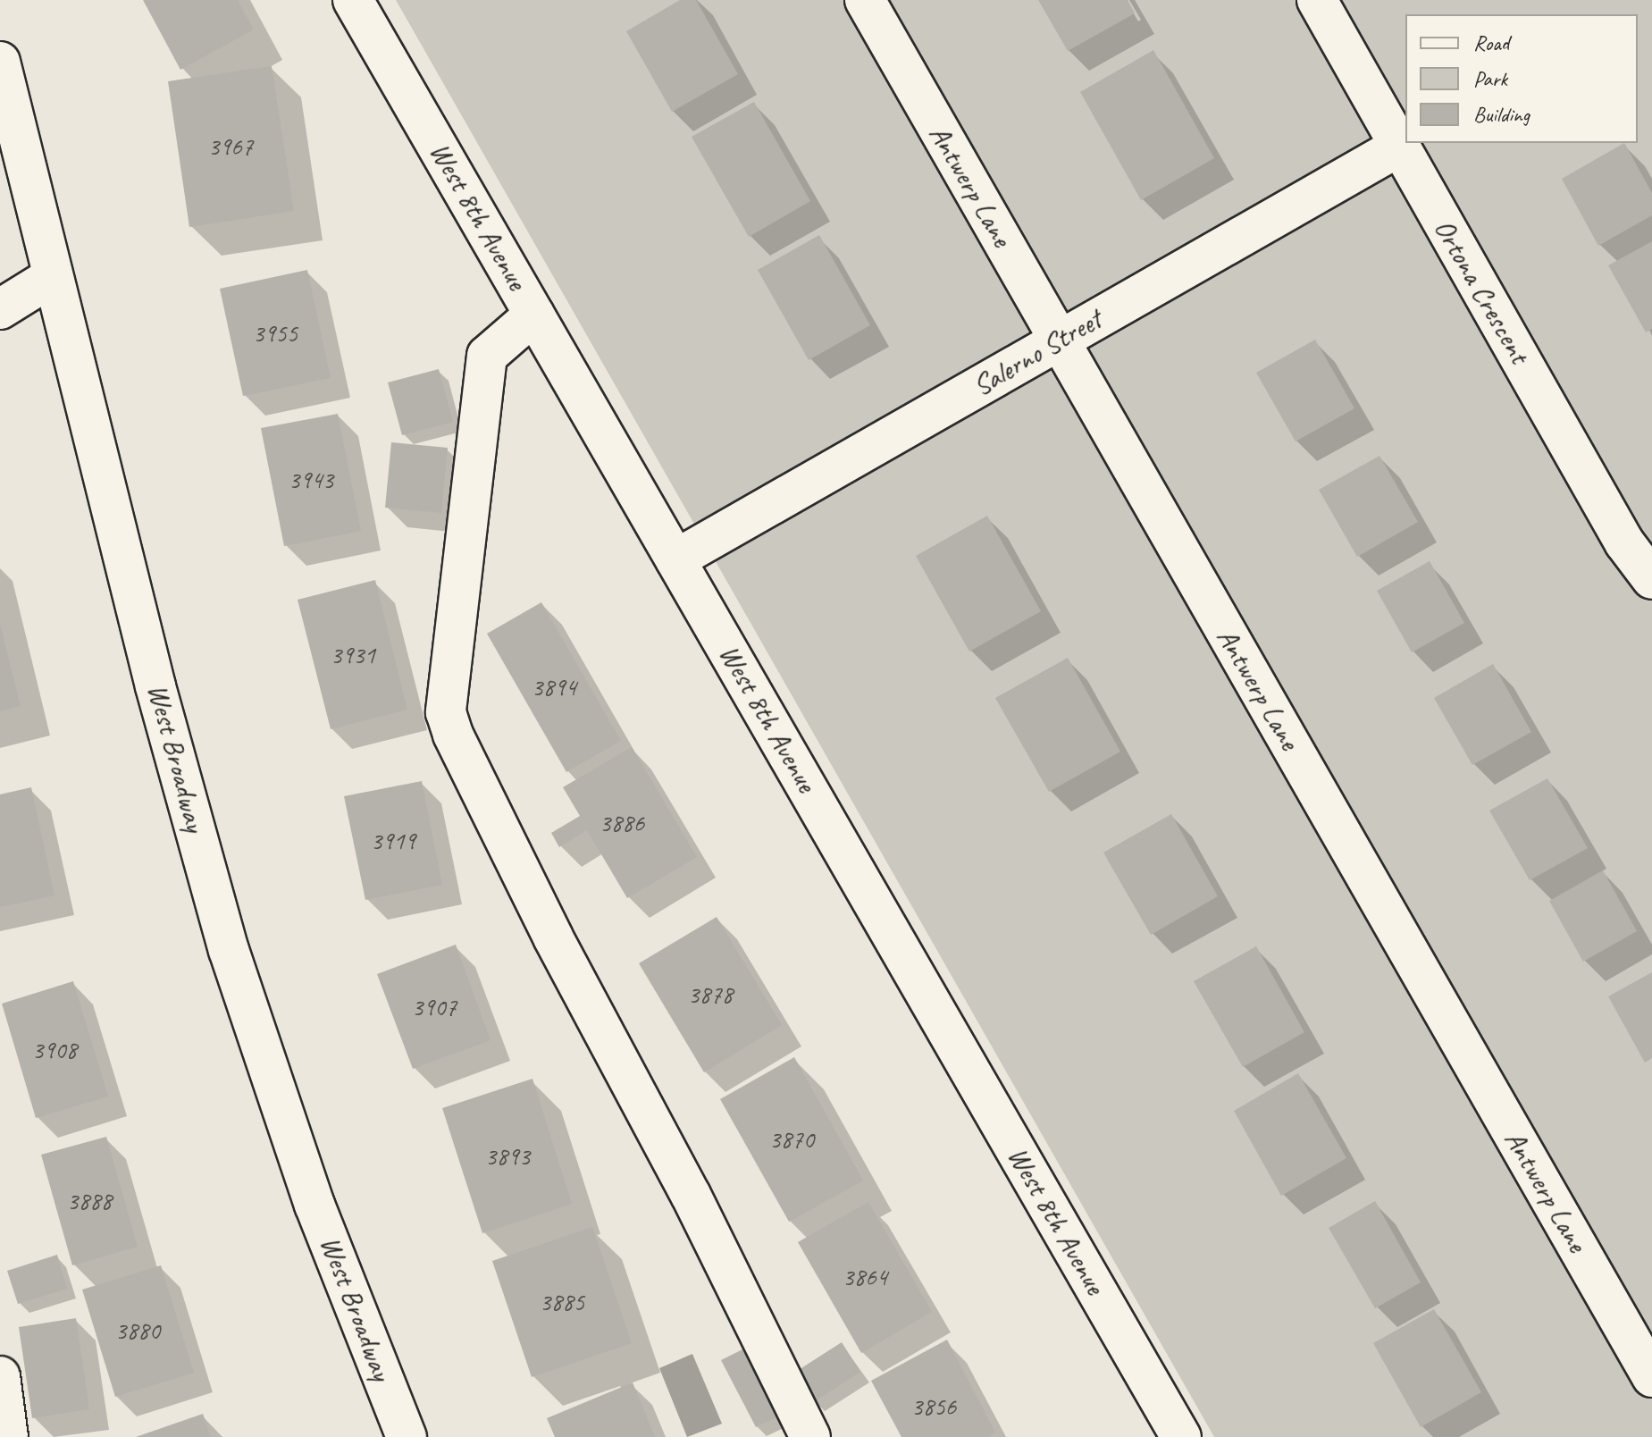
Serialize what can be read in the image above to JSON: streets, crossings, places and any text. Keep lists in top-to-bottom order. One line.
{"streets":{"street":["Antwerp Lane","West 8th Avenue","Ortona Crescent","Salerno Street","West Broadway"]},"crossings":[["Antwerp Lane","Salerno Street"],["West 8th Avenue","Salerno Street"],["Ortona Crescent","Salerno Street"]],"house_numbers":["3967","3955","3943","3931","3894","3886","3919","3878","3907","3908","3870","3893","3888","3864","3885","3880","3856"],"legend":["Road","Park","Building"]}
